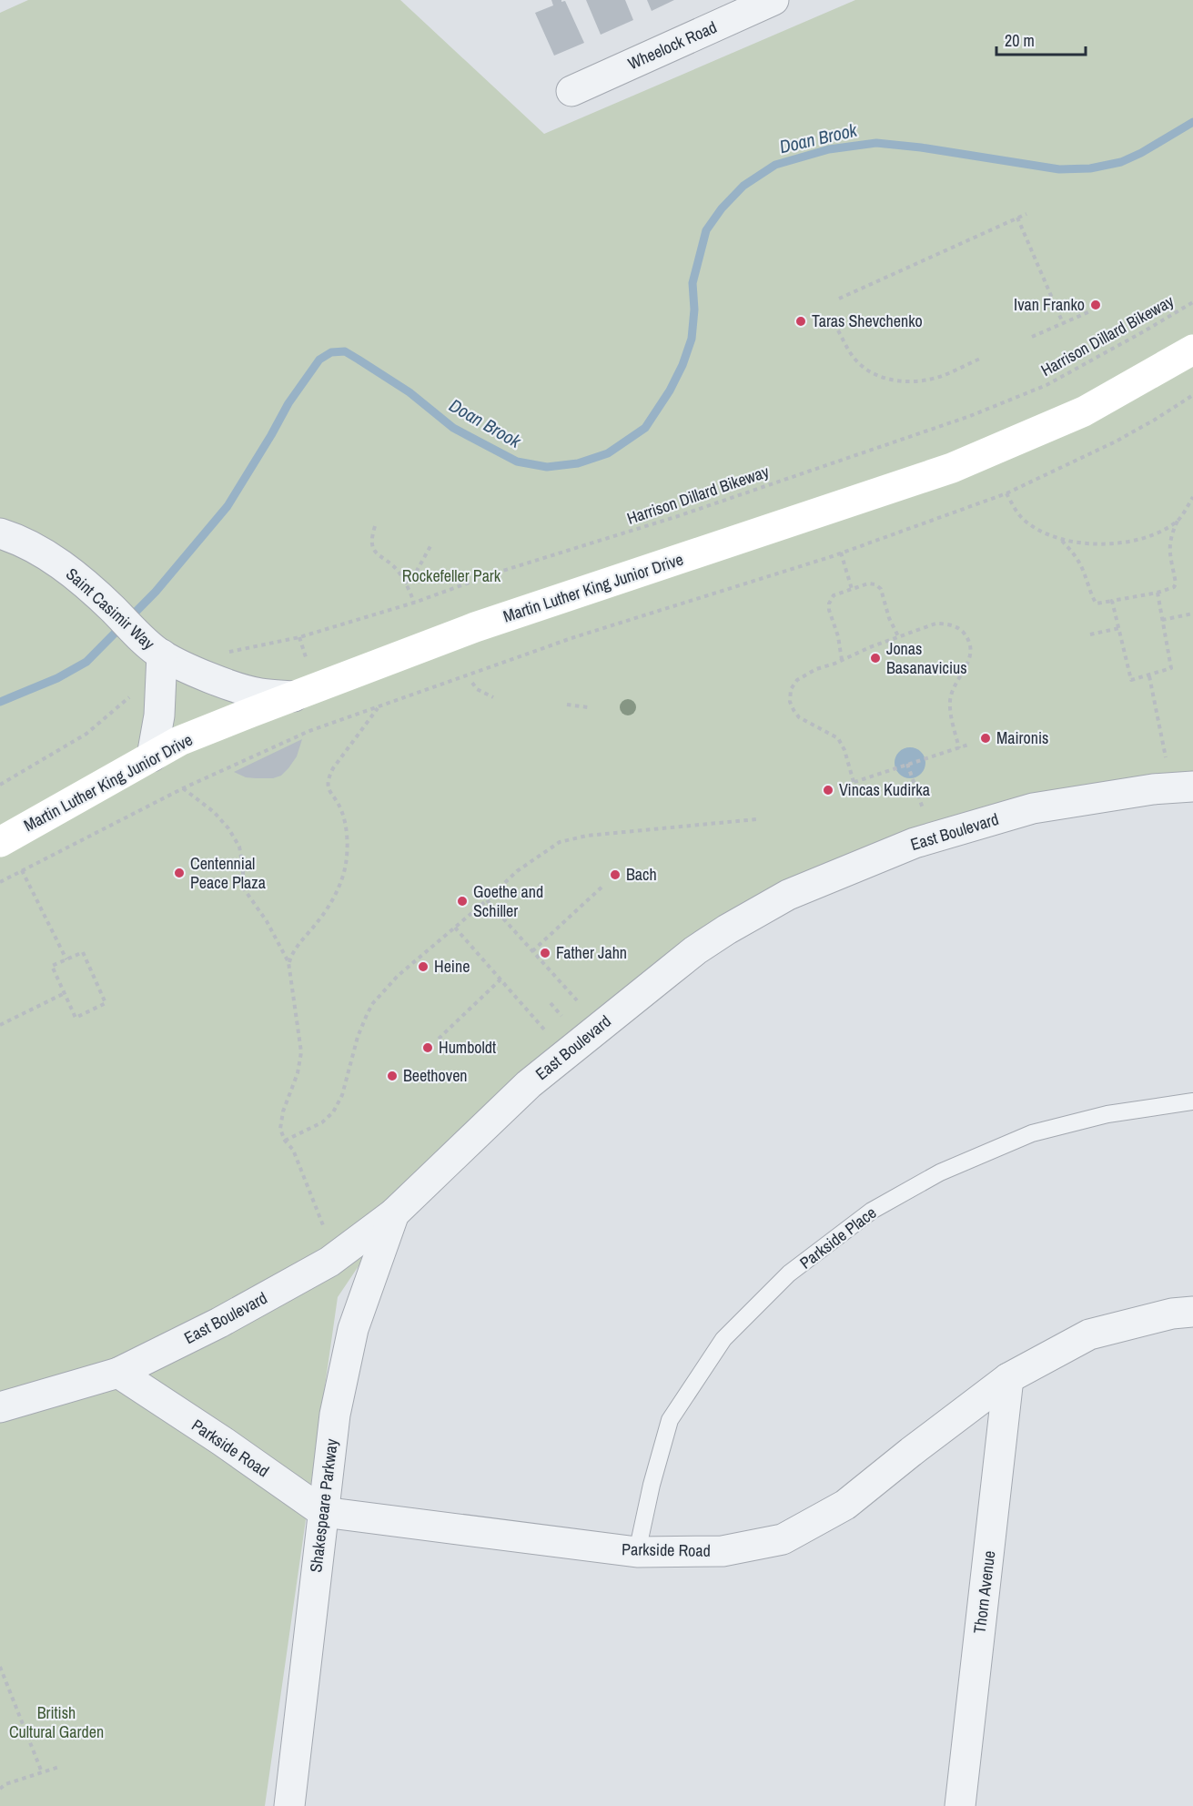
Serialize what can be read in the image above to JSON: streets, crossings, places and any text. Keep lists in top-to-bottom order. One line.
{"streets":{"main road":["Martin Luther King Junior Drive"],"street":["Wheelock Road","Saint Casimir Way","East Boulevard","Parkside Road","Shakespeare Parkway","Thorn Avenue"],"lane":["Parkside Place"],"path":["Harrison Dillard Bikeway"]},"crossings":[["Martin Luther King Junior Drive","Saint Casimir Way"],["East Boulevard","Parkside Road"],["East Boulevard","Shakespeare Parkway"],["Parkside Place","Parkside Road"],["Parkside Road","Shakespeare Parkway"],["Parkside Road","Thorn Avenue"]],"water":["Doan Brook"],"parks":["Rockefeller Park","British Cultural Garden"],"places":["Ivan Franko","Taras Shevchenko","Jonas Basanavicius","Maironis","Vincas Kudirka","Centennial Peace Plaza","Bach","Goethe and Schiller","Father Jahn","Heine","Humboldt","Beethoven"],"scale_bar":"20 m"}
